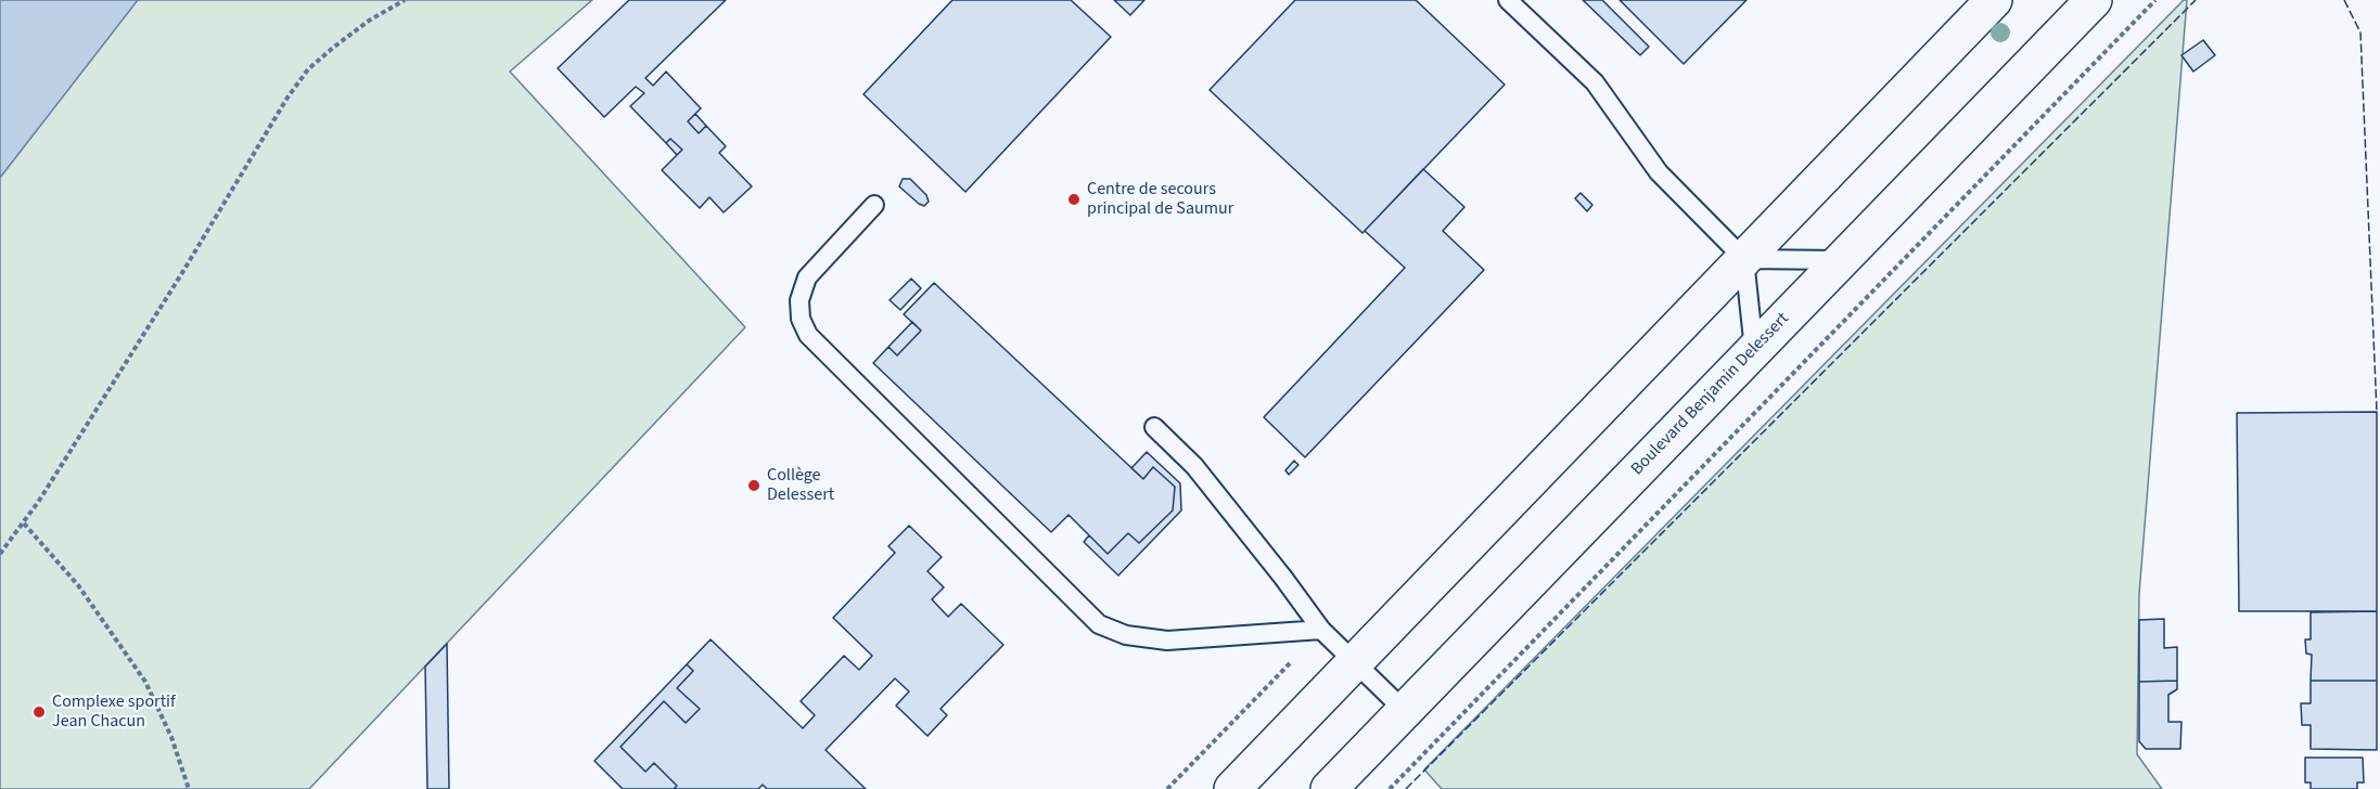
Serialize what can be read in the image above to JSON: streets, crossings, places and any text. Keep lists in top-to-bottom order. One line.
{"streets":{"main road":["Boulevard Benjamin Delessert"]},"places":["Centre de secours principal de Saumur","Collège Delessert","Complexe sportif Jean Chacun"]}
